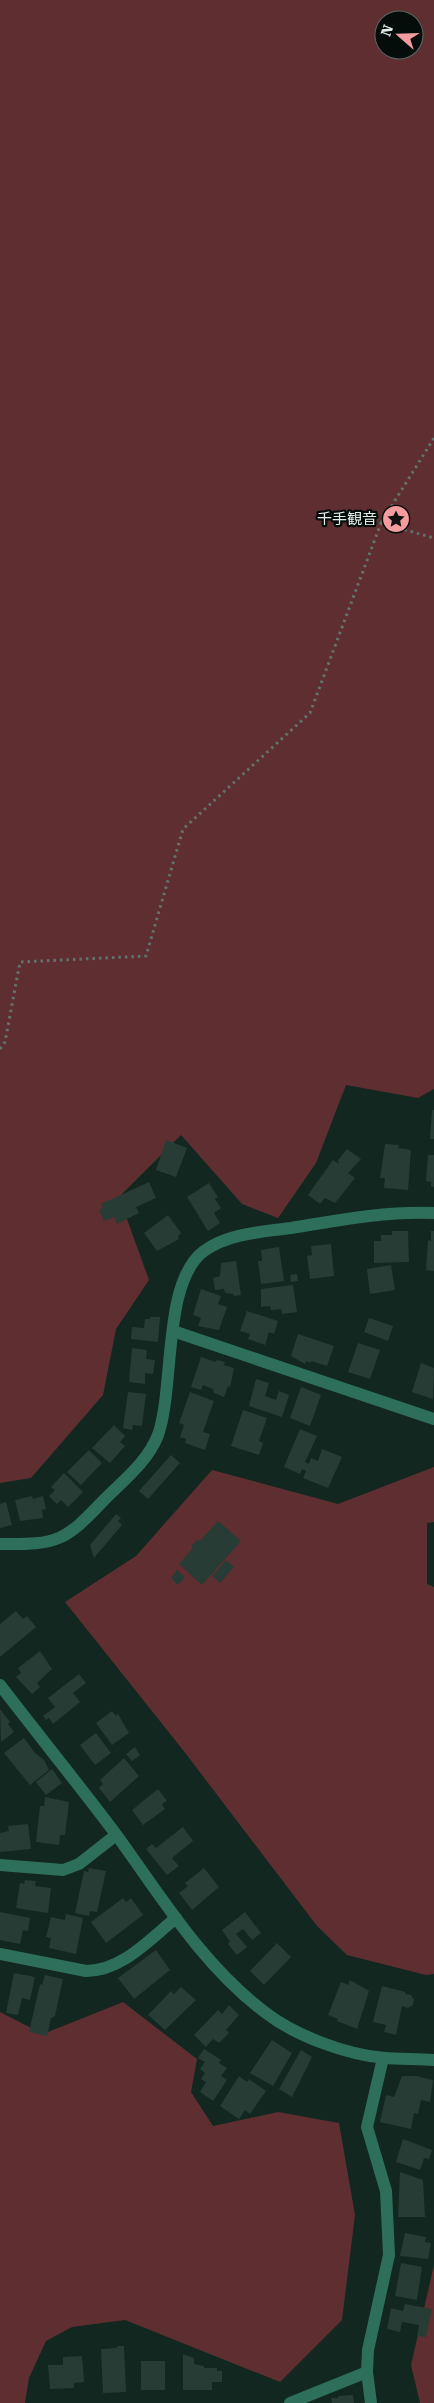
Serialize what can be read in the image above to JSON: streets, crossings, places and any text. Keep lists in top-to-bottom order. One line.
{"places":{"place":["千手観音"]},"north":"left"}
